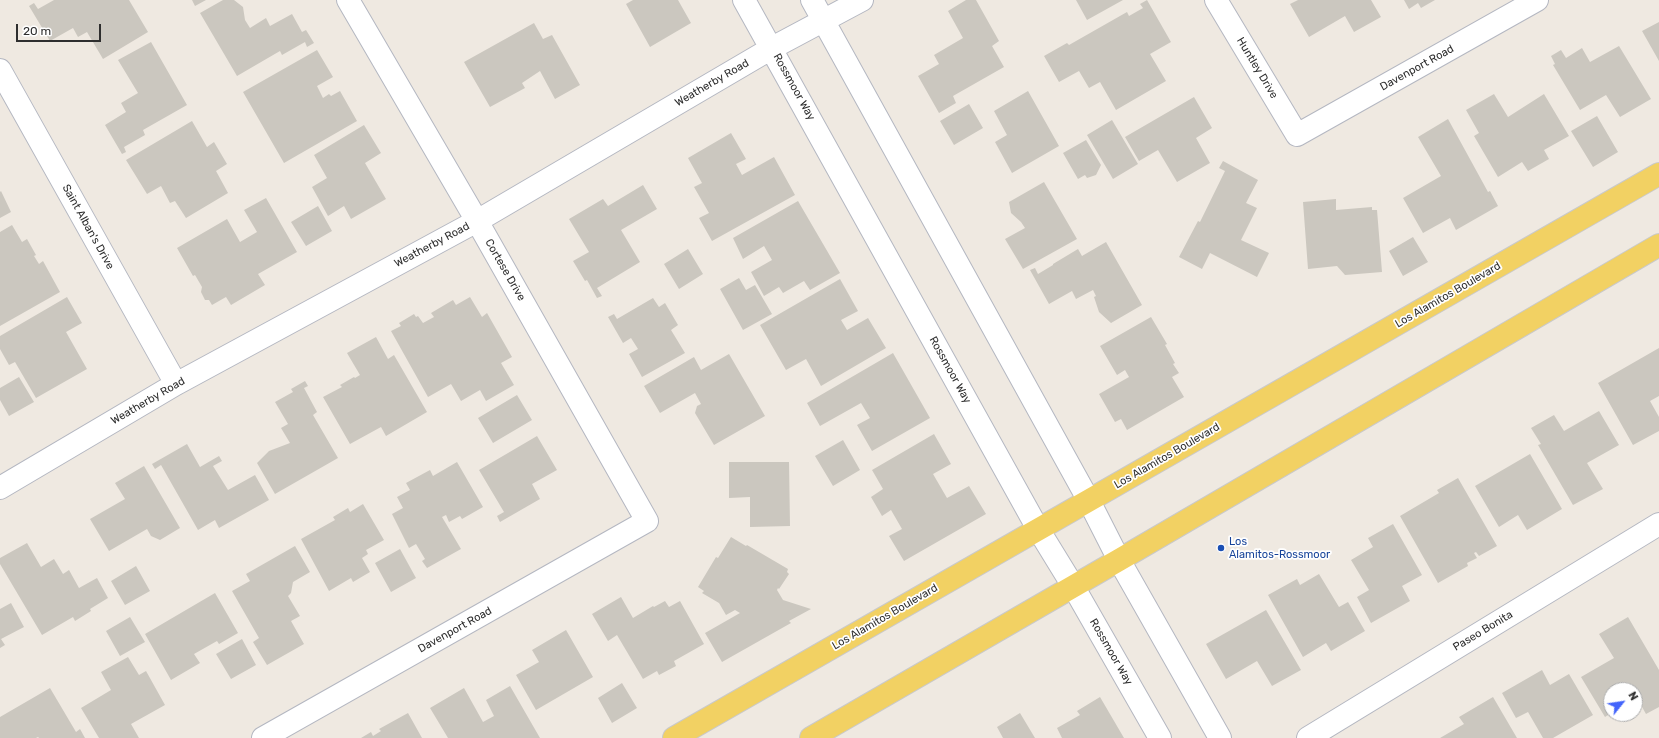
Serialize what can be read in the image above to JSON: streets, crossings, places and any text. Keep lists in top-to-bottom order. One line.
{"streets":{"main road":["Los Alamitos Boulevard"],"street":["Huntley Drive","Davenport Road","Weatherby Road","Rossmoor Way","Saint Alban's Drive","Cortese Drive","Paseo Bonita"]},"crossings":[["Huntley Drive","Davenport Road"],["Davenport Road","Cortese Drive"],["Weatherby Road","Rossmoor Way"],["Weatherby Road","Saint Alban's Drive"],["Weatherby Road","Cortese Drive"],["Rossmoor Way","Los Alamitos Boulevard"]],"places":["Los Alamitos-Rossmoor"],"scale_bar":"20 m","north":"top right"}
